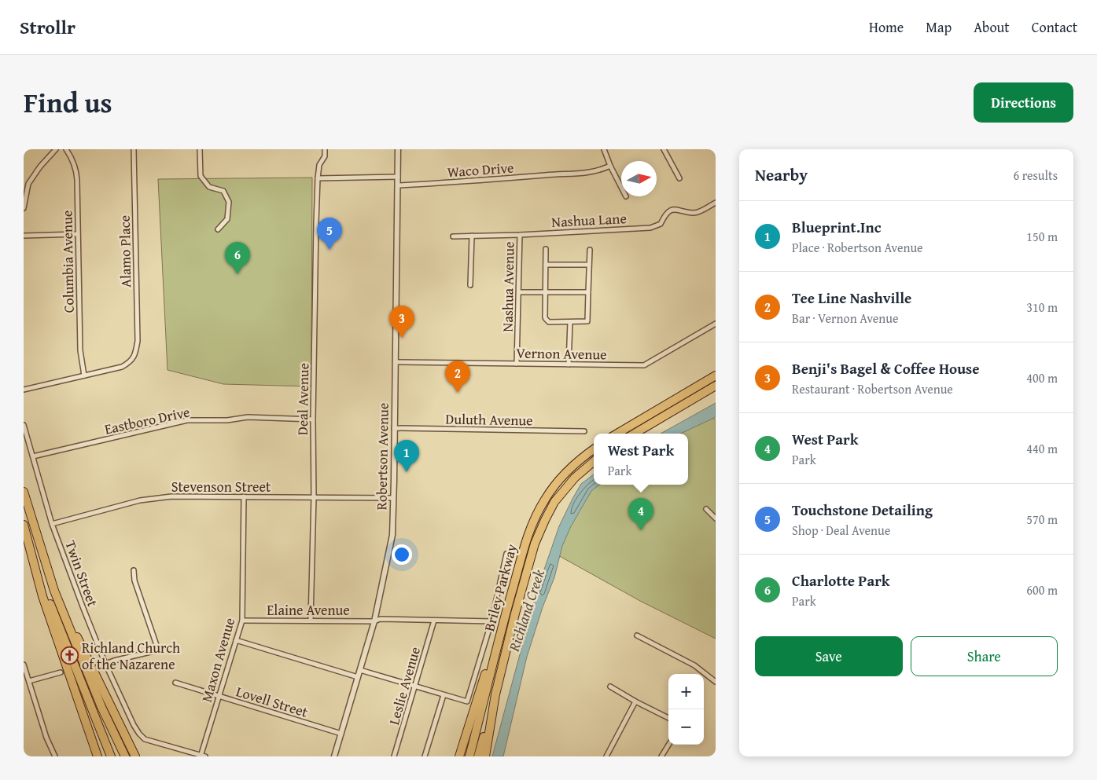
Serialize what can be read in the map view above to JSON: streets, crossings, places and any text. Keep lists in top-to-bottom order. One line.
{"streets":{"highway":["Briley Parkway"],"street":["Waco Drive","Nashua Lane","Alamo Place","Columbia Avenue","Nashua Avenue","Vernon Avenue","Deal Avenue","Duluth Avenue","Eastboro Drive","Robertson Avenue","Stevenson Street","Twin Street","Elaine Avenue","Maxon Avenue","Leslie Avenue","Lovell Street"]},"crossings":[["Waco Drive","Robertson Avenue"],["Nashua Lane","Nashua Avenue"],["Alamo Place","Columbia Avenue"],["Nashua Avenue","Vernon Avenue"],["Vernon Avenue","Robertson Avenue"],["Deal Avenue","Eastboro Drive"],["Deal Avenue","Stevenson Street"],["Deal Avenue","Elaine Avenue"],["Duluth Avenue","Robertson Avenue"],["Eastboro Drive","Twin Street"],["Robertson Avenue","Stevenson Street"],["Robertson Avenue","Elaine Avenue"],["Robertson Avenue","Lovell Street"],["Stevenson Street","Twin Street"],["Stevenson Street","Maxon Avenue"],["Twin Street","Maxon Avenue"],["Elaine Avenue","Maxon Avenue"],["Elaine Avenue","Leslie Avenue"],["Maxon Avenue","Lovell Street"]],"water":["Richland Creek"],"places":{"church":["Richland Church of the Nazarene"]},"north":"right","page":{"header":"Strollr","nav":["Home","Map","About","Contact"],"title":"Find us","buttons":["Directions",["Save","Share"]],"heading":["Nearby","6 results"],"list":[{"mark":"1","name":"Blueprint.Inc","note":"Place · Robertson Avenue","value":"150 m"},{"mark":"2","name":"Tee Line Nashville","note":"Bar · Vernon Avenue","value":"310 m"},{"mark":"3","name":"Benji's Bagel & Coffee House","note":"Restaurant · Robertson Avenue","value":"400 m"},{"mark":"4","name":"West Park","note":"Park","value":"440 m"},{"mark":"5","name":"Touchstone Detailing","note":"Shop · Deal Avenue","value":"570 m"},{"mark":"6","name":"Charlotte Park","note":"Park","value":"600 m"}],"pins":["5","6","3","2","1","4"],"popup":["West Park","Park"],"map_buttons":["+","−"]}}
